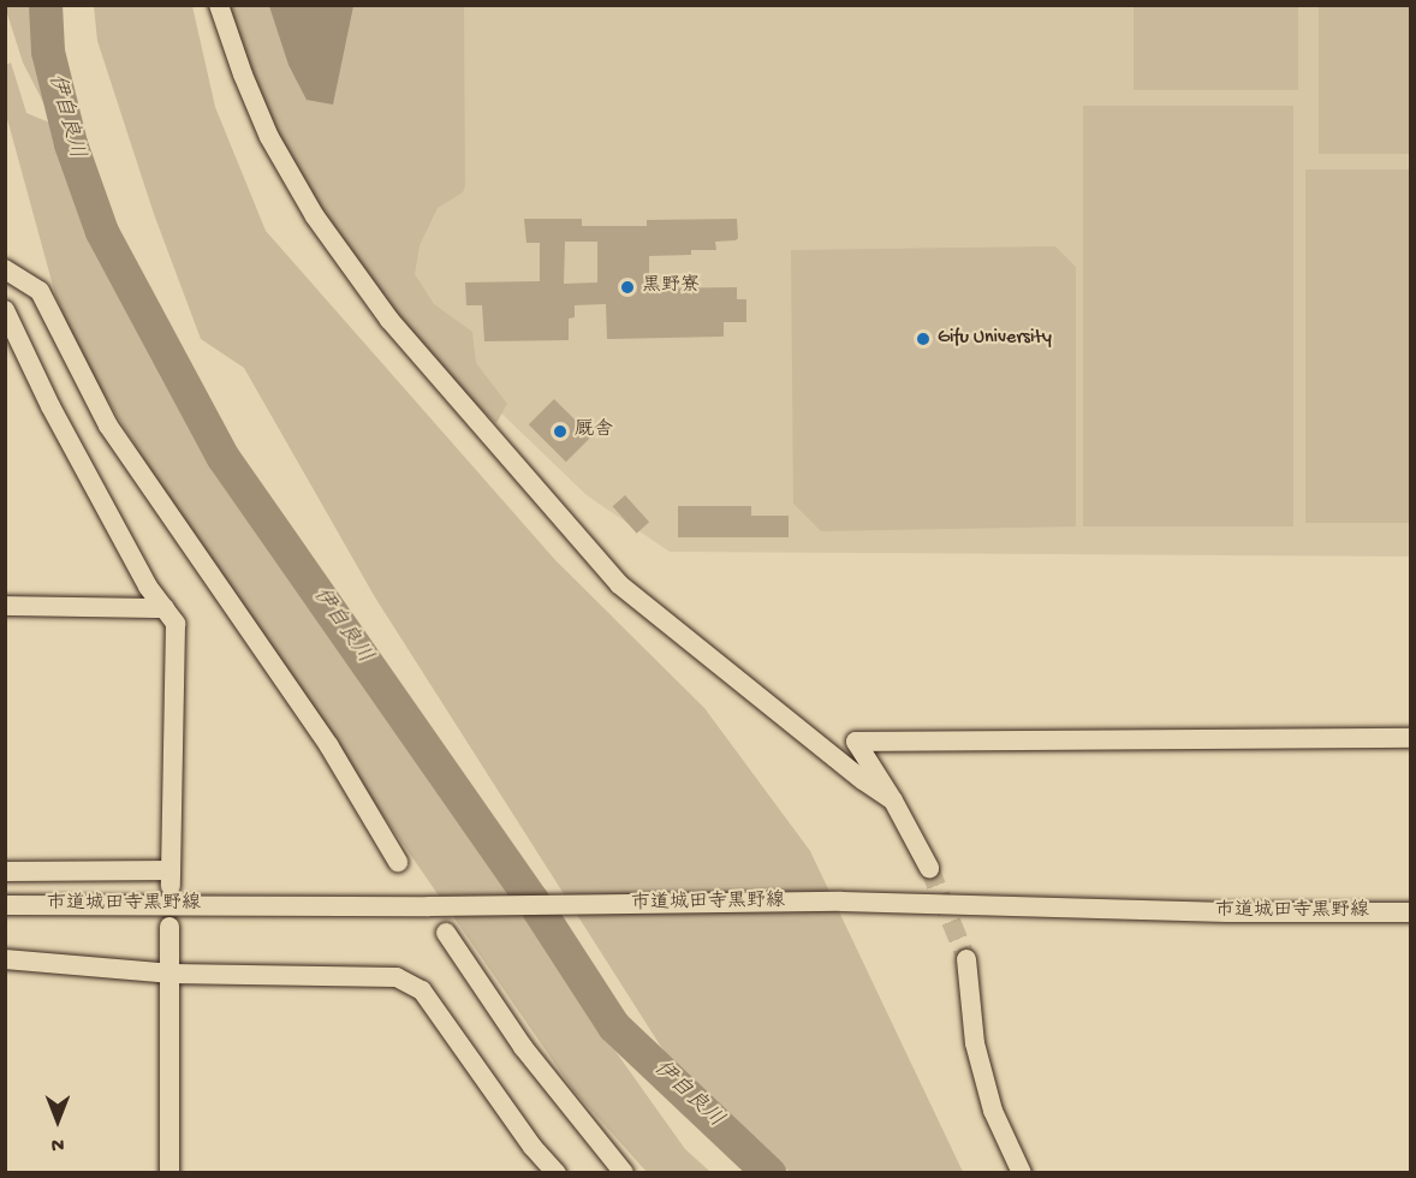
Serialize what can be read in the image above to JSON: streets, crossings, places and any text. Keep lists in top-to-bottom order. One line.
{"streets":{"street":["市道城田寺黒野線"]},"water":["伊自良川"],"places":["黒野寮","Gifu University","厩舎"],"north":"bottom"}
